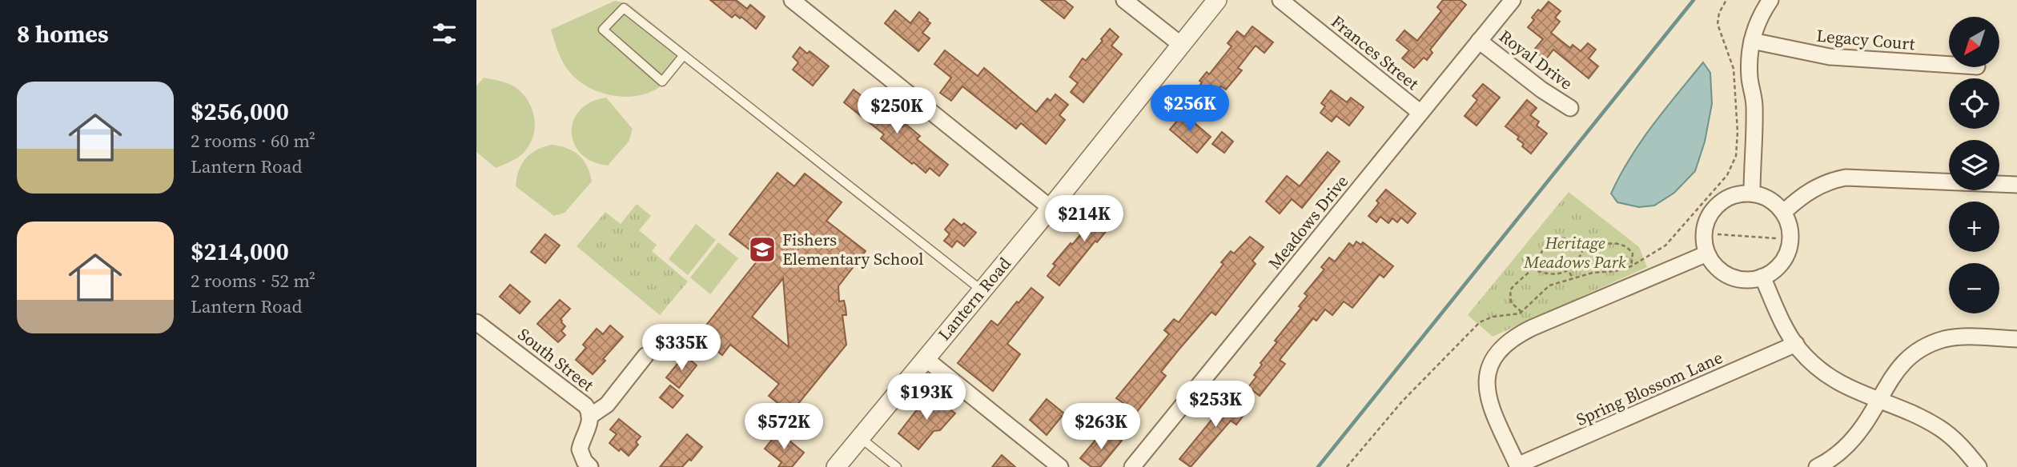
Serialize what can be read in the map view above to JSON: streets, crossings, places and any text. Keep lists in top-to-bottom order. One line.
{"streets":{"street":["Legacy Court","Frances Street","Royal Drive","Meadows Drive","Lantern Road","South Street","Spring Blossom Lane"]},"crossings":[["Frances Street","Meadows Drive"],["Royal Drive","Meadows Drive"]],"parks":["Heritage Meadows Park"],"places":{"school or university":["Fishers Elementary School"]},"north":"bottom left","page":{"heading":"8 homes","map_buttons":["+","−"],"list":[{"name":"$256,000","note":"2 rooms · 60 m² · Lantern Road"},{"name":"$214,000","note":"2 rooms · 52 m² · Lantern Road"}],"price":["$256K","$250K","$214K","$335K","$193K","$253K","$572K","$263K"]}}
